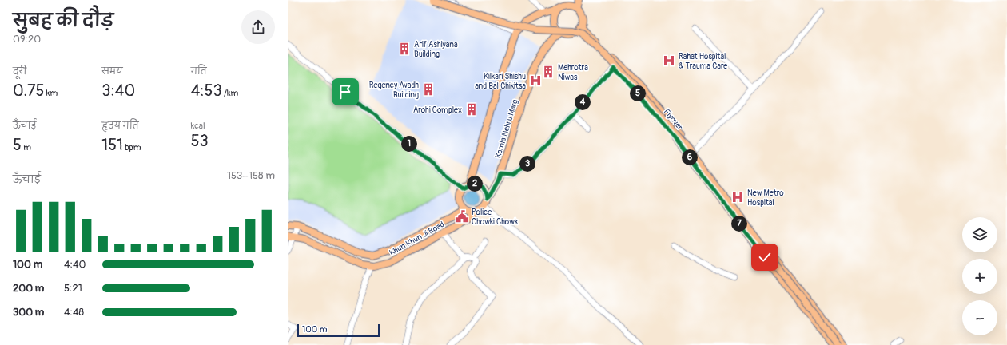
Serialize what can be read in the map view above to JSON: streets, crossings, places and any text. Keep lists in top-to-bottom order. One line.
{"streets":{"main road":["Flyover","Kamla Nehru Marg","Khun Khun Ji Road"]},"crossings":[["Kamla Nehru Marg","Khun Khun Ji Road"]],"places":{"building":["Arif Ashiyana Building","Mehrotra Niwas","Regency Avadh Building","Arohi Complex"],"hospital":["Rahat Hospital & Trauma Care","Kilkari Shishu and Bal Chikitsa","New Metro Hospital"],"public building":["Police Chowki Chowk"]},"scale_bar":"100 m","page":{"heading":["सुबह की दौड़","09:20"],"stats":[["दूरी","0.75 km"],["समय","3:40"],["गति","4:53 /km"],["ऊँचाई","5 m"],["हृदय गति","151 bpm"],["kcal","53"]],"pins":["5","4","1","6","3","2","7"],"chart":["ऊँचाई","153–158 m"],"map_buttons":["+","−"],"list":[{"name":"100 m","note":"4:40"},{"name":"200 m","note":"5:21"},{"name":"300 m","note":"4:48"}],"scale":"100 m"}}
